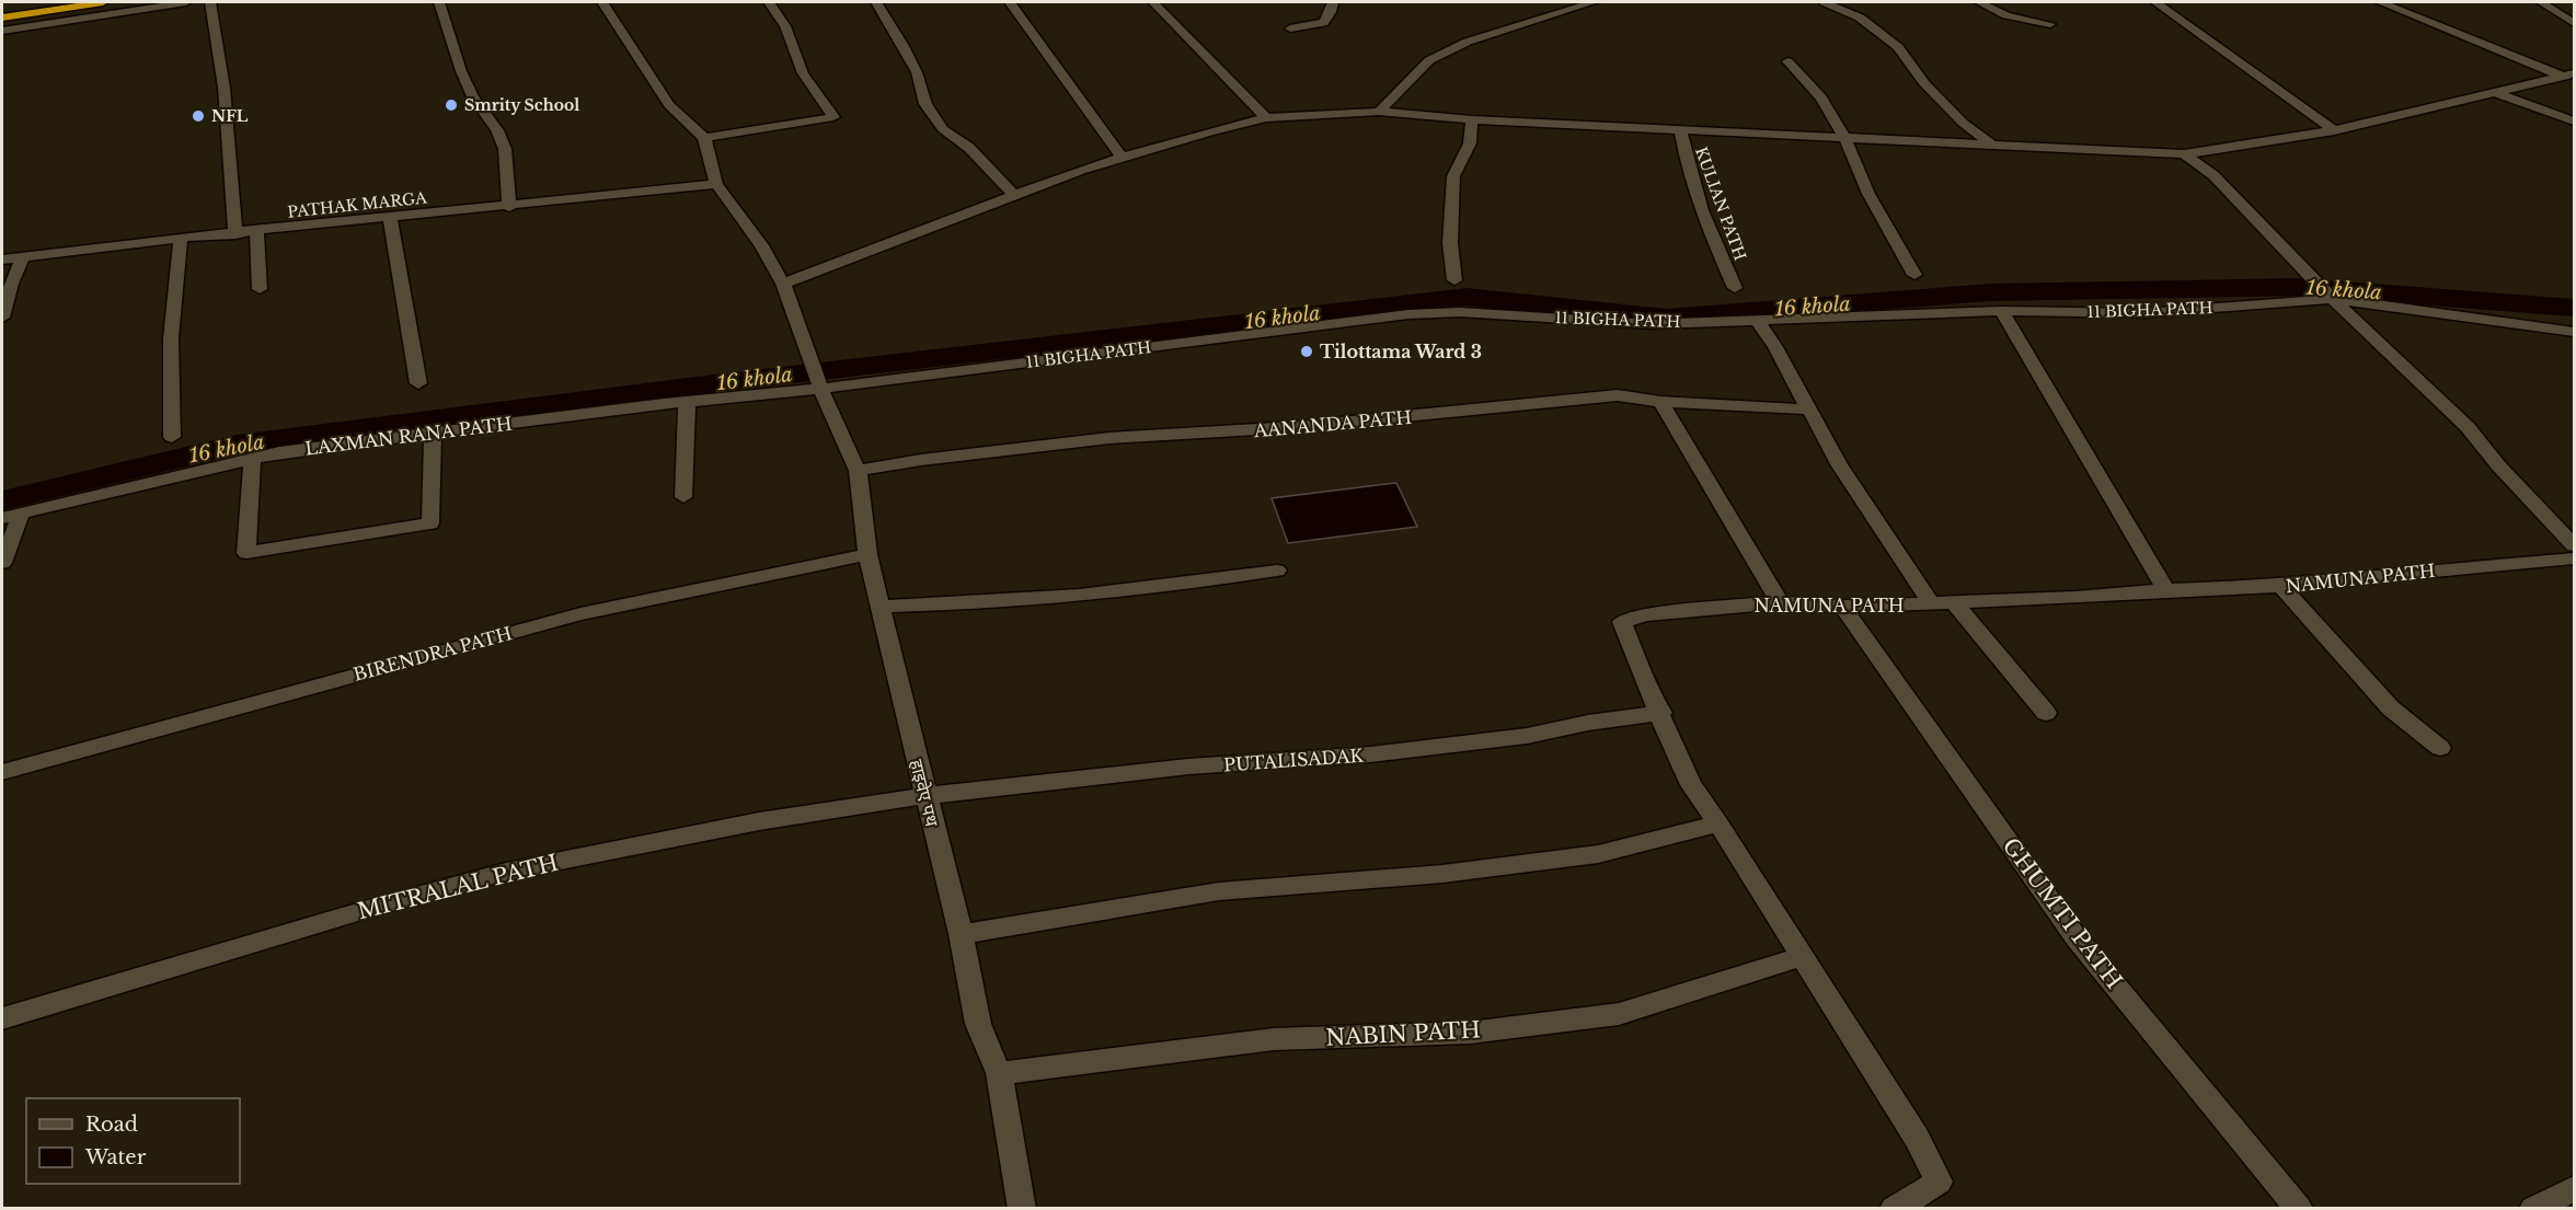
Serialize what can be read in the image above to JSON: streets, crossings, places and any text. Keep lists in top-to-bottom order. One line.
{"streets":{"street":["KULIAN PATH","PATHAK MARGA","11 BIGHA PATH","AANANDA PATH","LAXMAN RANA PATH","NAMUNA PATH","BIRENDRA PATH","PUTALISADAK","हाइवेए पथ","MITRALAL PATH","GHUMTI PATH","NABIN PATH"]},"crossings":[["PATHAK MARGA","हाइवेए पथ"],["11 BIGHA PATH","LAXMAN RANA PATH"],["11 BIGHA PATH","हाइवेए पथ"],["AANANDA PATH","हाइवेए पथ"],["LAXMAN RANA PATH","हाइवेए पथ"],["NAMUNA PATH","PUTALISADAK"],["NAMUNA PATH","GHUMTI PATH"],["NAMUNA PATH","NABIN PATH"],["BIRENDRA PATH","हाइवेए पथ"],["PUTALISADAK","हाइवेए पथ"],["PUTALISADAK","MITRALAL PATH"],["हाइवेए पथ","MITRALAL PATH"],["हाइवेए पथ","NABIN PATH"]],"water":["16 khola"],"places":["Smrity School","NFL","Tilottama Ward 3"],"legend":["Road","Water"]}
